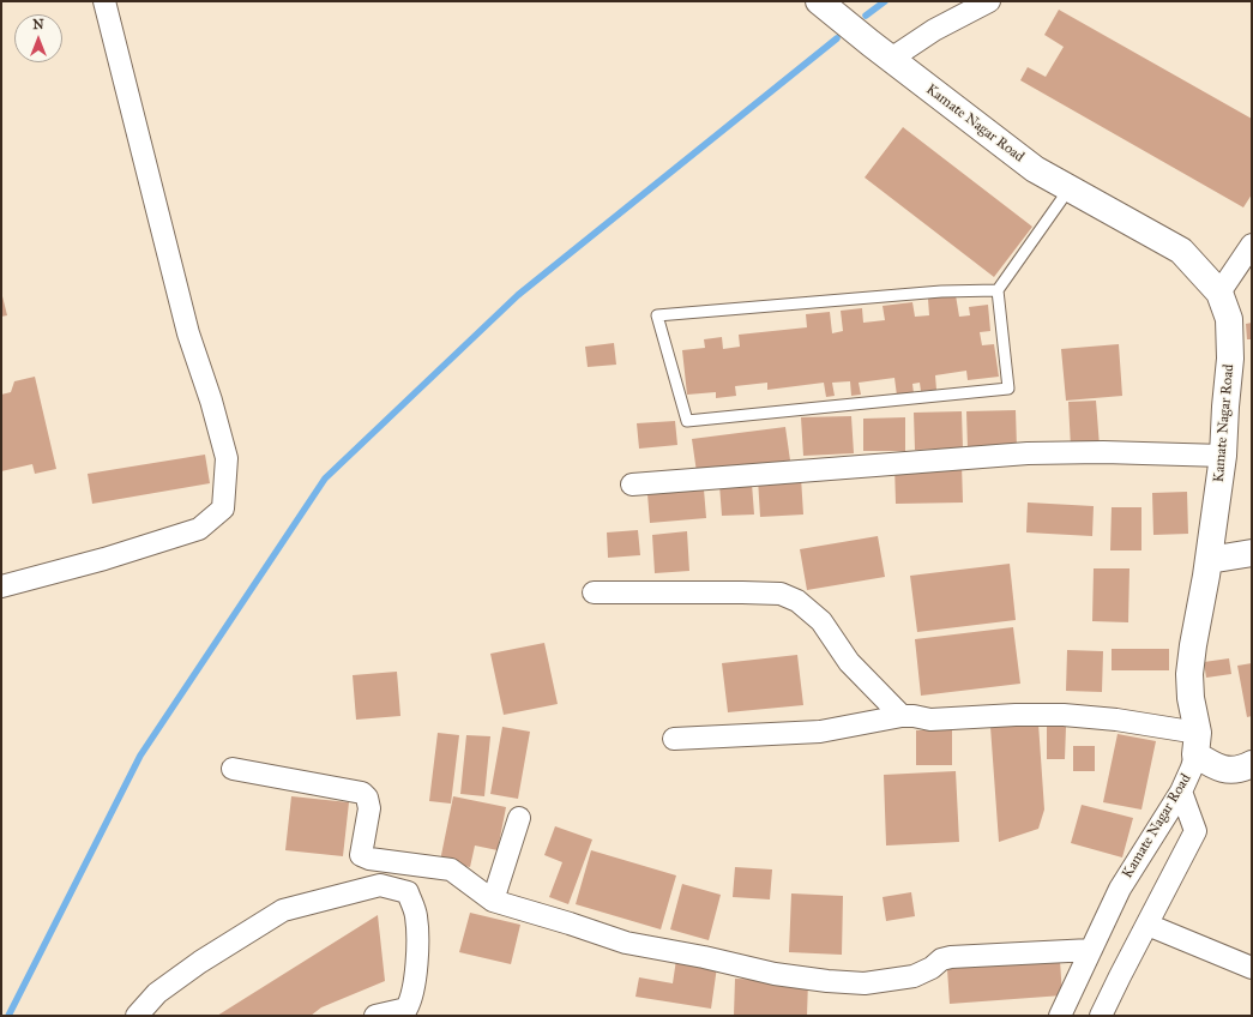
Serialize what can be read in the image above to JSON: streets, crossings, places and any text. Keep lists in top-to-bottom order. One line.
{"streets":{"street":["Kamate Nagar Road"]},"north":"top"}
